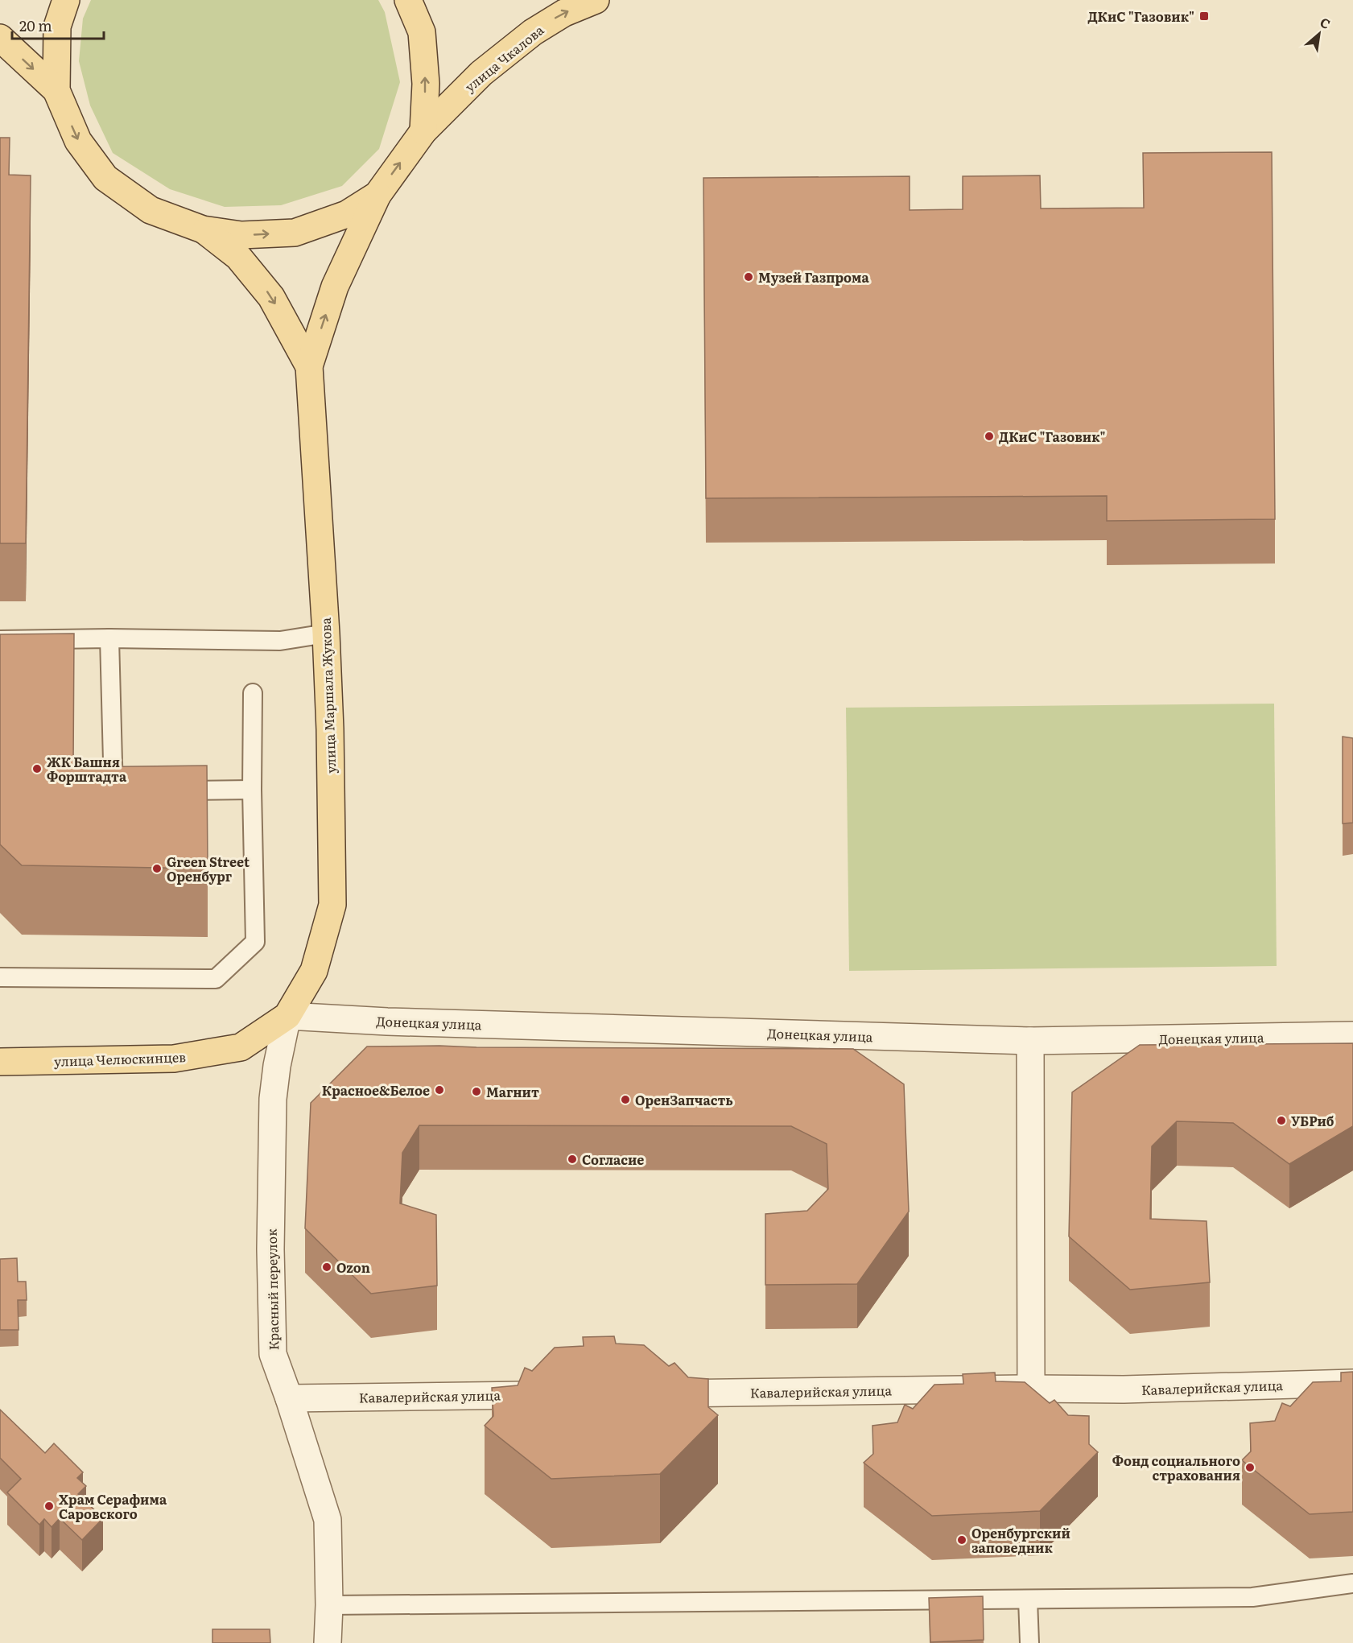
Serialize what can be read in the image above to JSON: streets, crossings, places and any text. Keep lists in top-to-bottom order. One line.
{"streets":{"main road":["улица Чкалова","улица Маршала Жукова","улица Челюскинцев"],"street":["Донецкая улица","Красный переулок","Кавалерийская улица"]},"crossings":[["улица Чкалова","улица Маршала Жукова"],["улица Маршала Жукова","Донецкая улица"],["улица Маршала Жукова","улица Челюскинцев"],["улица Маршала Жукова","Красный переулок"],["Донецкая улица","улица Челюскинцев"],["Донецкая улица","Красный переулок"],["улица Челюскинцев","Красный переулок"],["Красный переулок","Кавалерийская улица"]],"one_way":["улица Чкалова"],"places":{"transit":["ДКиС \"Газовик\""],"other":["Музей Газпрома","ДКиC \"Газовик\"","ЖК Башня Форштадта","Green Street Оренбург","Красное&Белое","Магнит","ОренЗапчасть","УБРиб","Согласие","Ozon","Фонд социального страхования","Храм Серафима Саровского","Оренбургский заповедник"]},"scale_bar":"20 m","north":"top right"}
